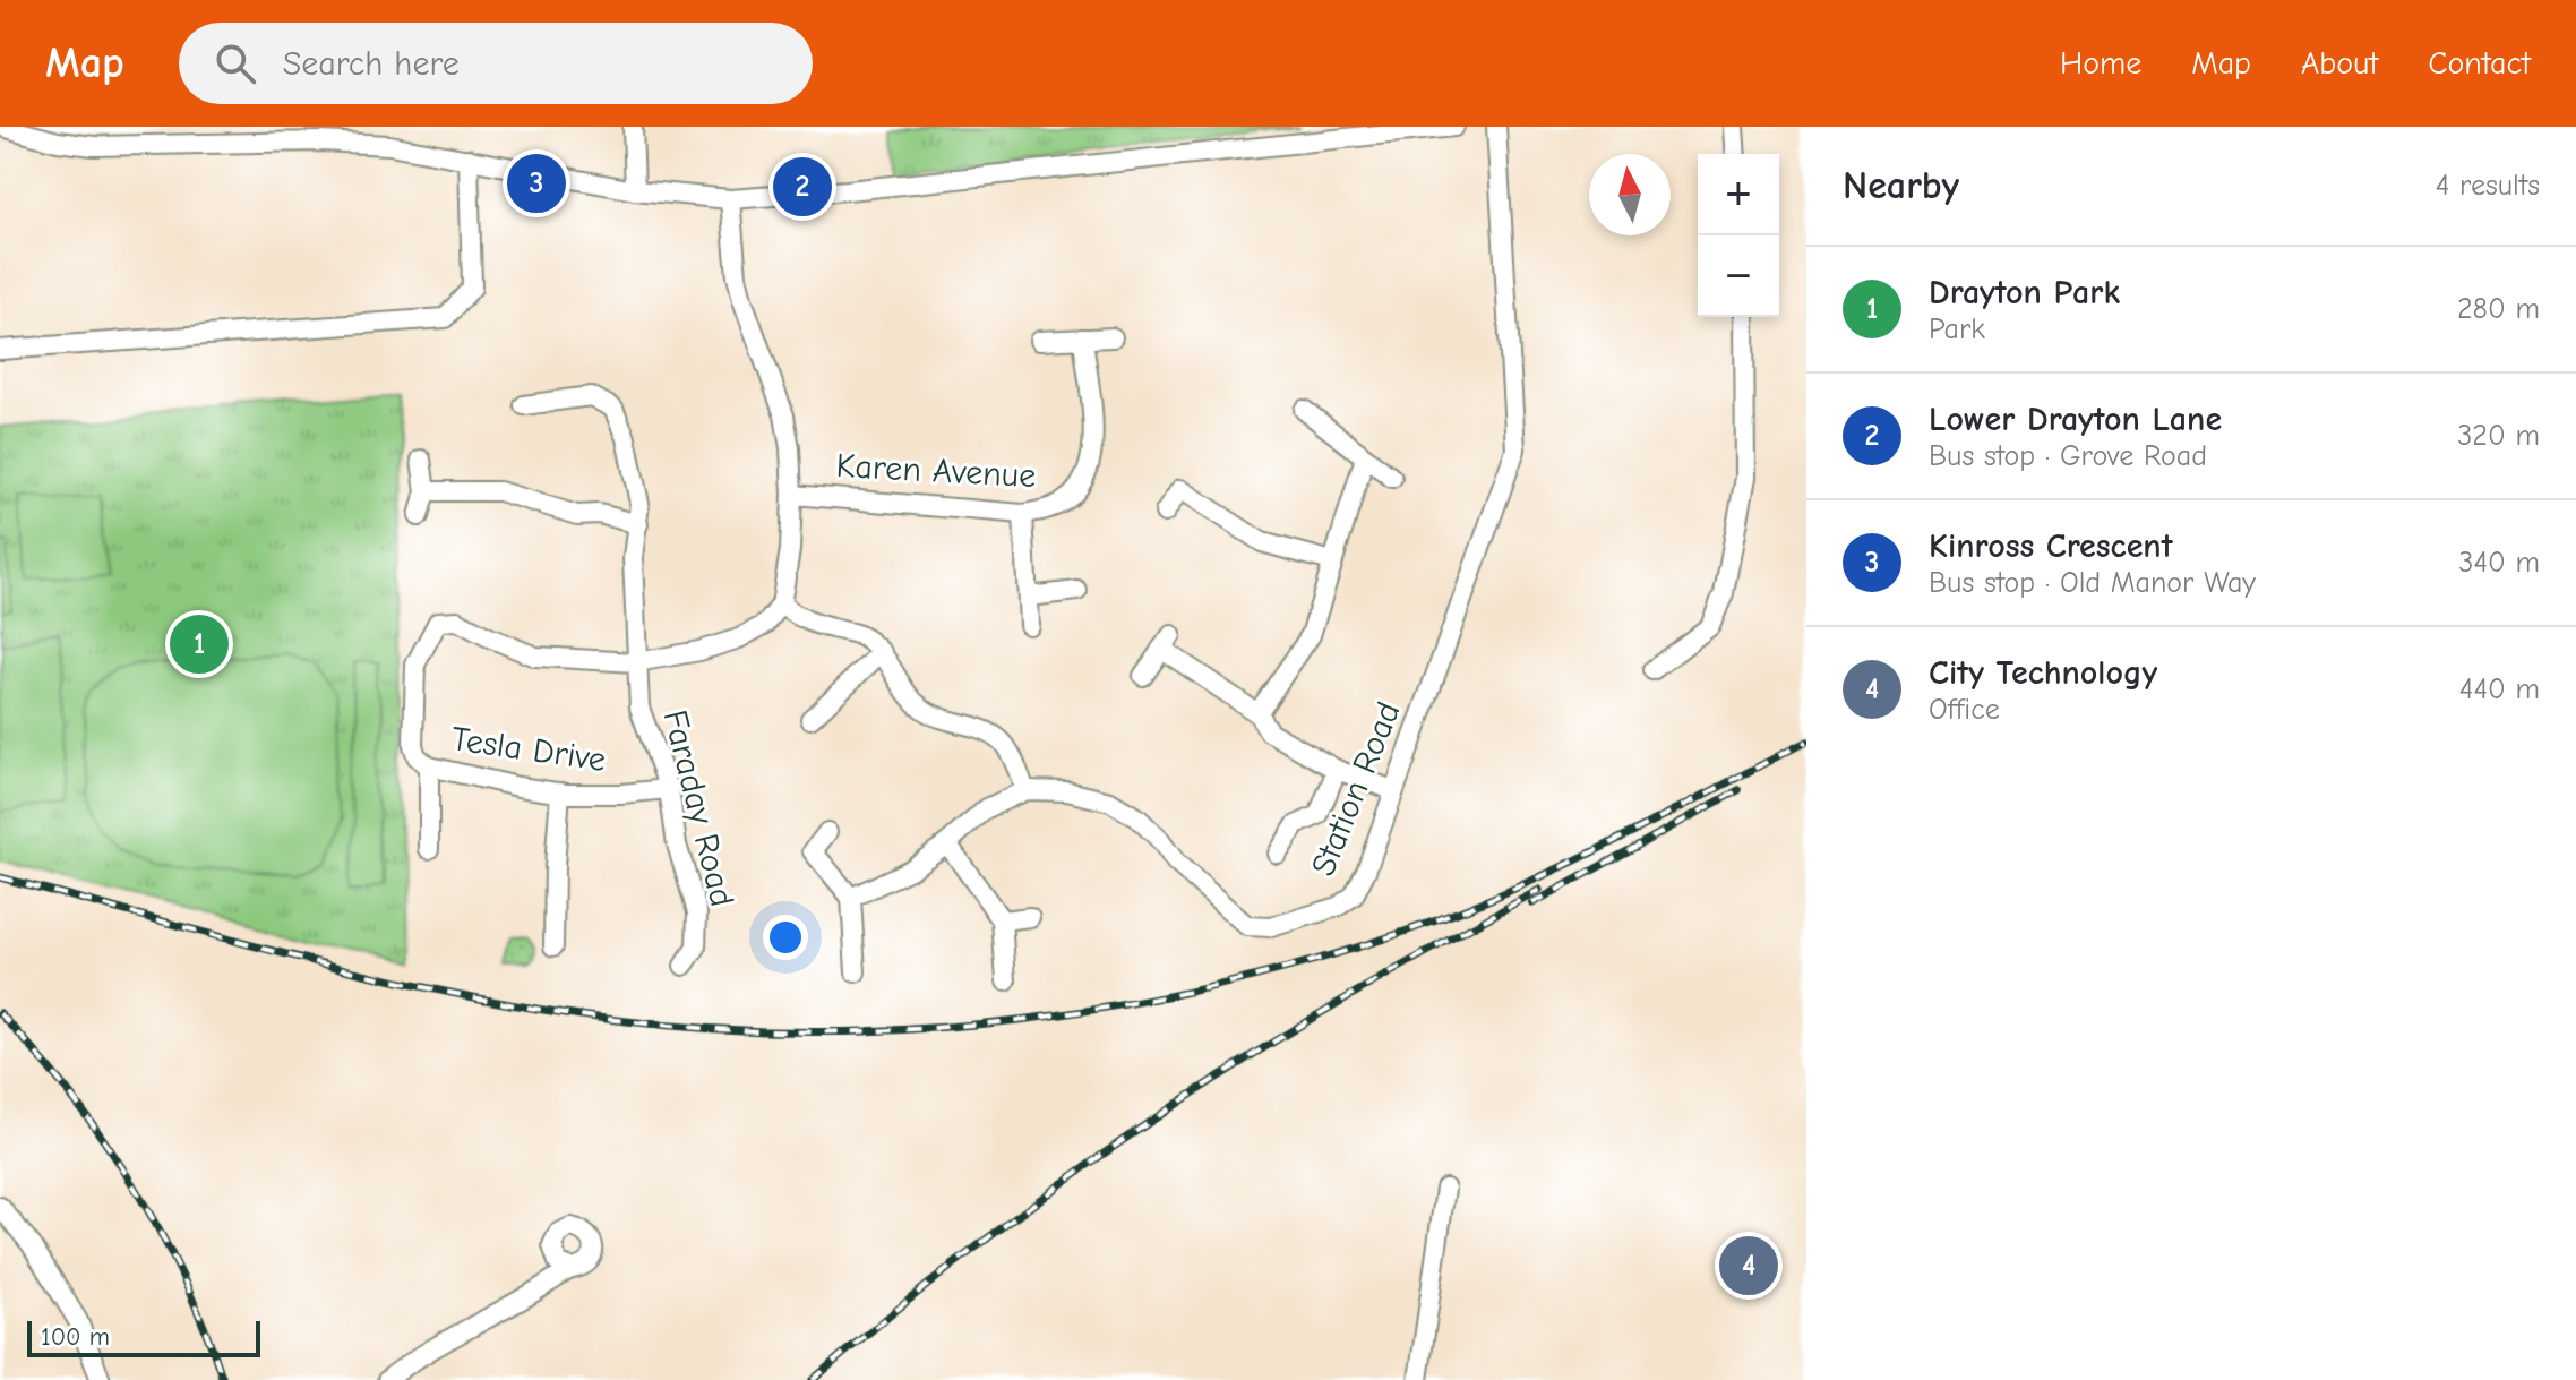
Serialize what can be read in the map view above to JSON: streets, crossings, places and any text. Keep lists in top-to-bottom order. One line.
{"streets":{"street":["Karen Avenue","Tesla Drive","Station Road","Faraday Road"]},"crossings":[["Tesla Drive","Faraday Road"]],"scale_bar":"100 m","north":"top","page":{"header":"Map","search":"Search here","nav":["Home","Map","About","Contact"],"heading":["Nearby","4 results"],"pins":["3","2","1","4"],"map_buttons":["+","−"],"list":[{"mark":"1","name":"Drayton Park","note":"Park","value":"280 m"},{"mark":"2","name":"Lower Drayton Lane","note":"Bus stop · Grove Road","value":"320 m"},{"mark":"3","name":"Kinross Crescent","note":"Bus stop · Old Manor Way","value":"340 m"},{"mark":"4","name":"City Technology","note":"Office","value":"440 m"}],"scale":"100 m"}}
